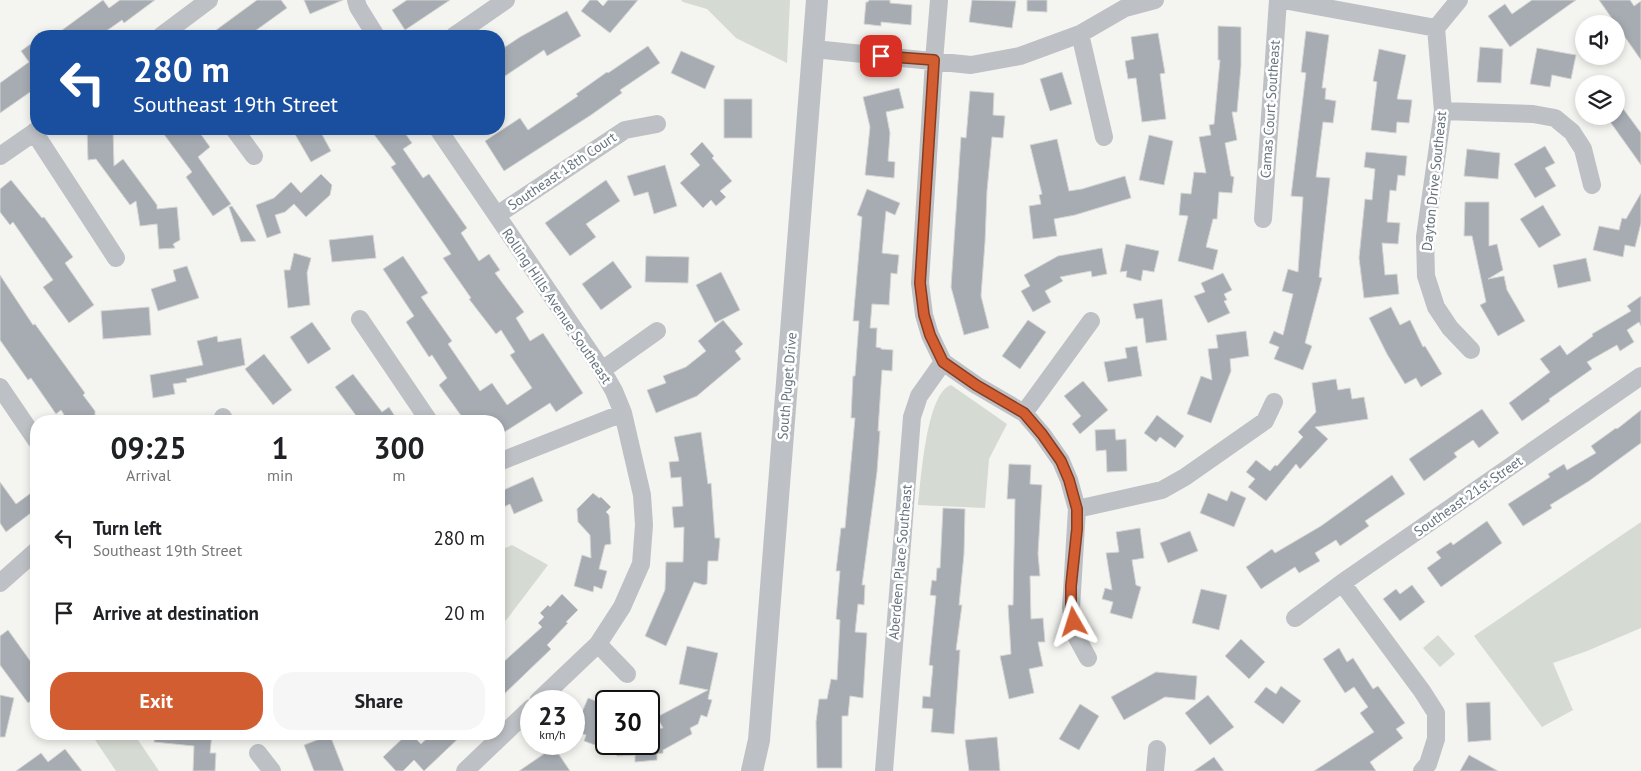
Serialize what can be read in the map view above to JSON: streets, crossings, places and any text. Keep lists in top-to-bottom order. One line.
{"streets":{"street":["Camas Court Southeast","Southeast 18th Court","Dayton Drive Southeast","Rolling Hills Avenue Southeast","South Puget Drive","Southeast 21st Street","Aberdeen Place Southeast"]},"crossings":[["Southeast 18th Court","Rolling Hills Avenue Southeast"]],"page":{"turn":["280 m","Southeast 19th Street"],"eta":["09:25","Arrival","1","min","300","m"],"list":[{"name":"Turn left","note":"Southeast 19th Street","value":"280 m"},{"name":"Arrive at destination","value":"20 m"}],"buttons":["Exit","Share"],"speed":"23 km/h","limit":"30"}}
